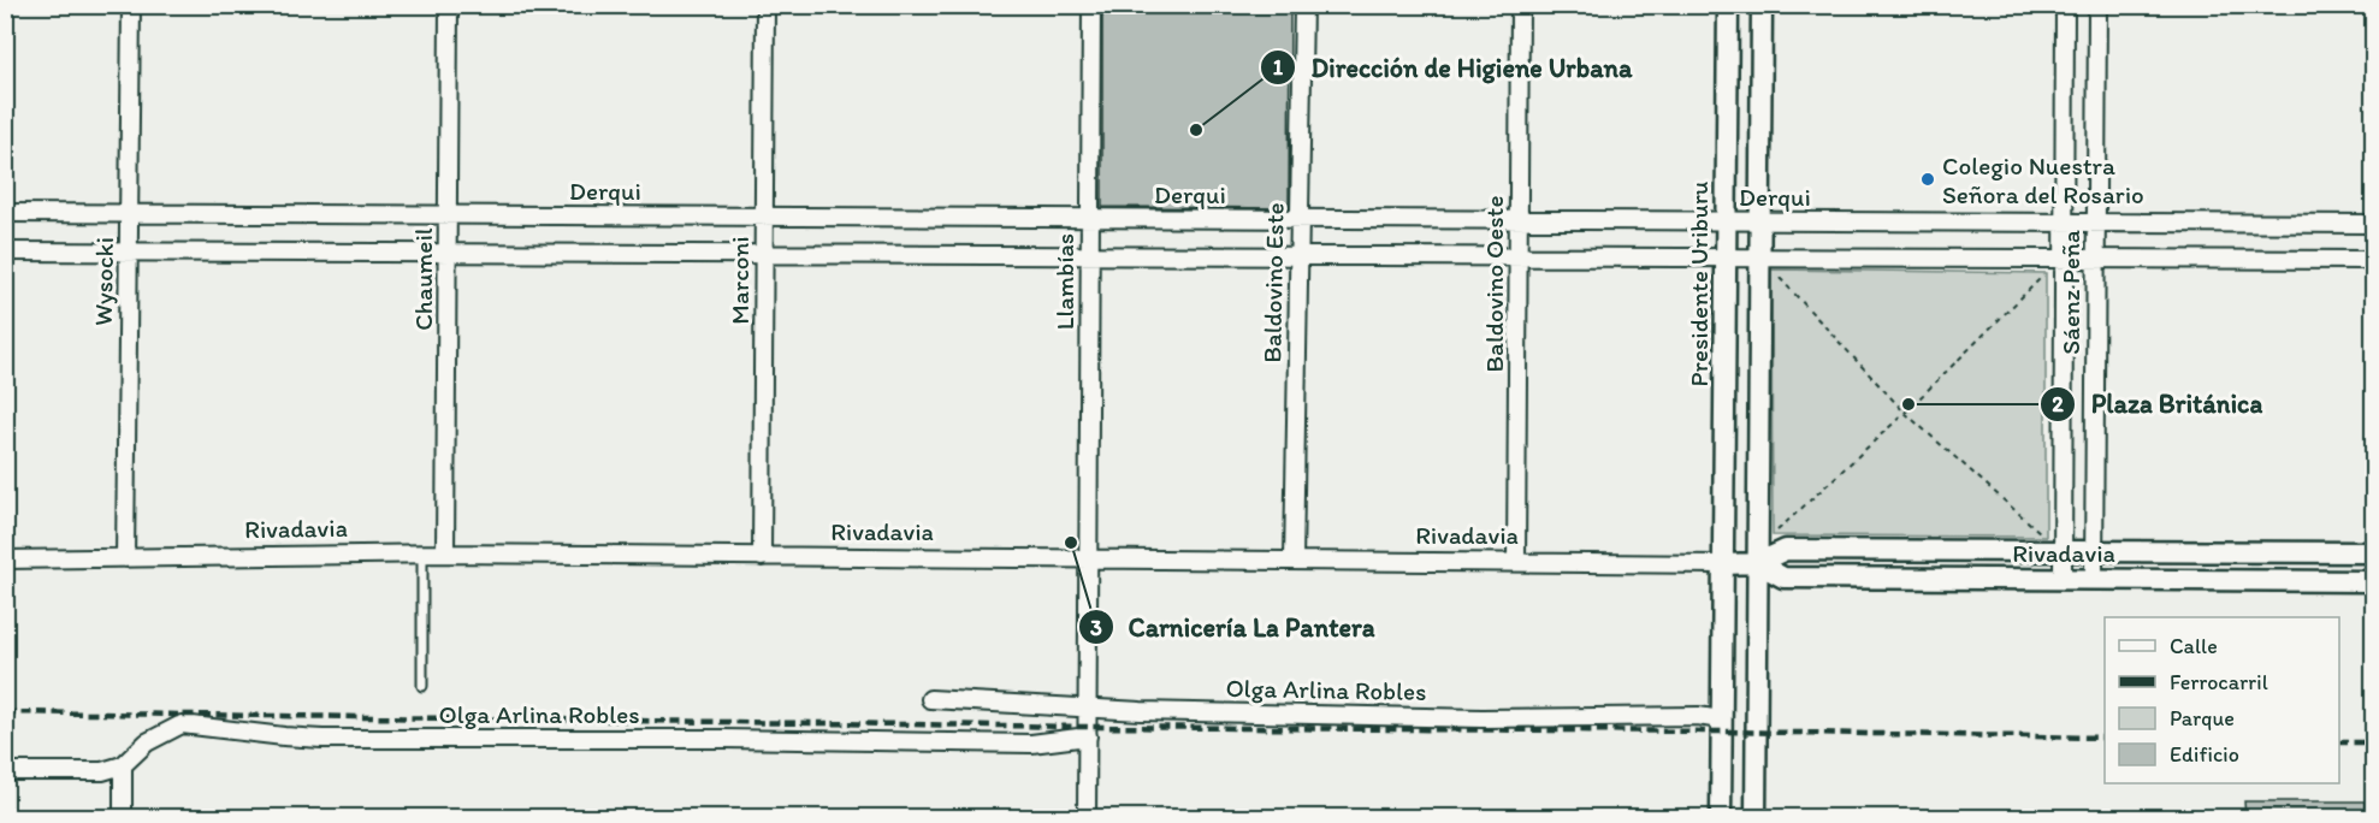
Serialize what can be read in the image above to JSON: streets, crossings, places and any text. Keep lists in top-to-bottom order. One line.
{"streets":{"street":["Derqui","Chaumeil","Marconi","Wysocki","Llambías","Baldovino Este","Baldovino Oeste","Presidente Uriburu","Sáenz Peña","Rivadavia","Olga Arlina Robles"]},"crossings":[["Derqui","Chaumeil"],["Derqui","Marconi"],["Derqui","Wysocki"],["Derqui","Llambías"],["Derqui","Baldovino Este"],["Derqui","Baldovino Oeste"],["Derqui","Presidente Uriburu"],["Derqui","Sáenz Peña"],["Chaumeil","Rivadavia"],["Marconi","Rivadavia"],["Wysocki","Rivadavia"],["Llambías","Rivadavia"],["Llambías","Olga Arlina Robles"],["Baldovino Este","Rivadavia"],["Baldovino Oeste","Rivadavia"],["Presidente Uriburu","Rivadavia"],["Presidente Uriburu","Olga Arlina Robles"],["Sáenz Peña","Rivadavia"]],"places":["Dirección de Higiene Urbana","Colegio Nuestra Señora del Rosario","Plaza Británica","Carnicería La Pantera"],"legend":["Calle","Ferrocarril","Parque","Edificio"]}
